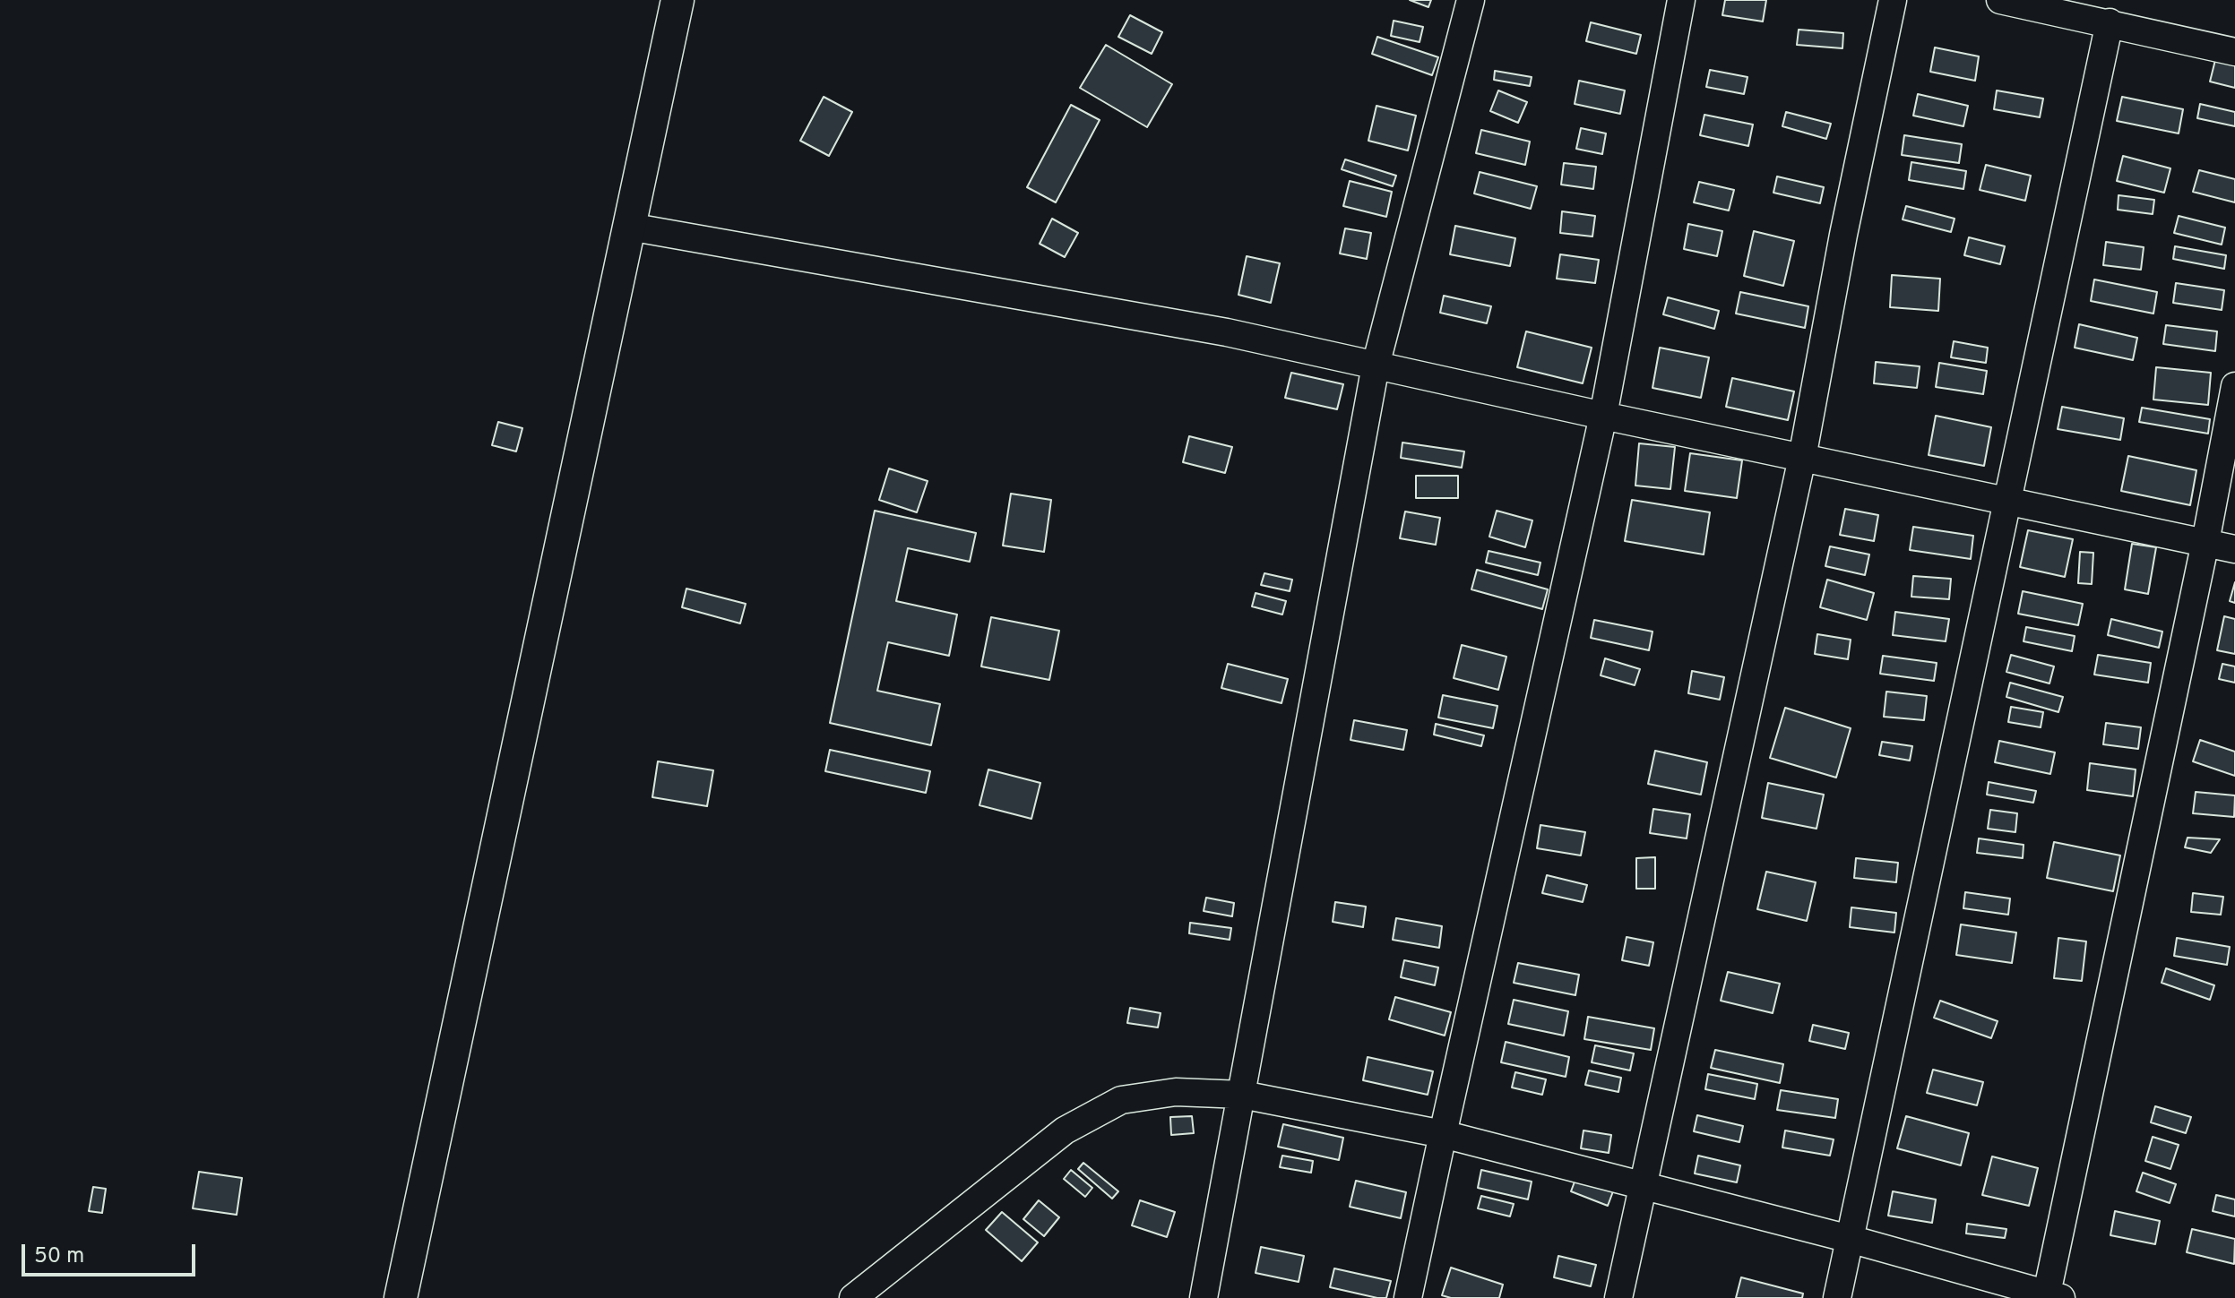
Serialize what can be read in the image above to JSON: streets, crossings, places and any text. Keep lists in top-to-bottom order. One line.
{"scale_bar":"50 m"}
